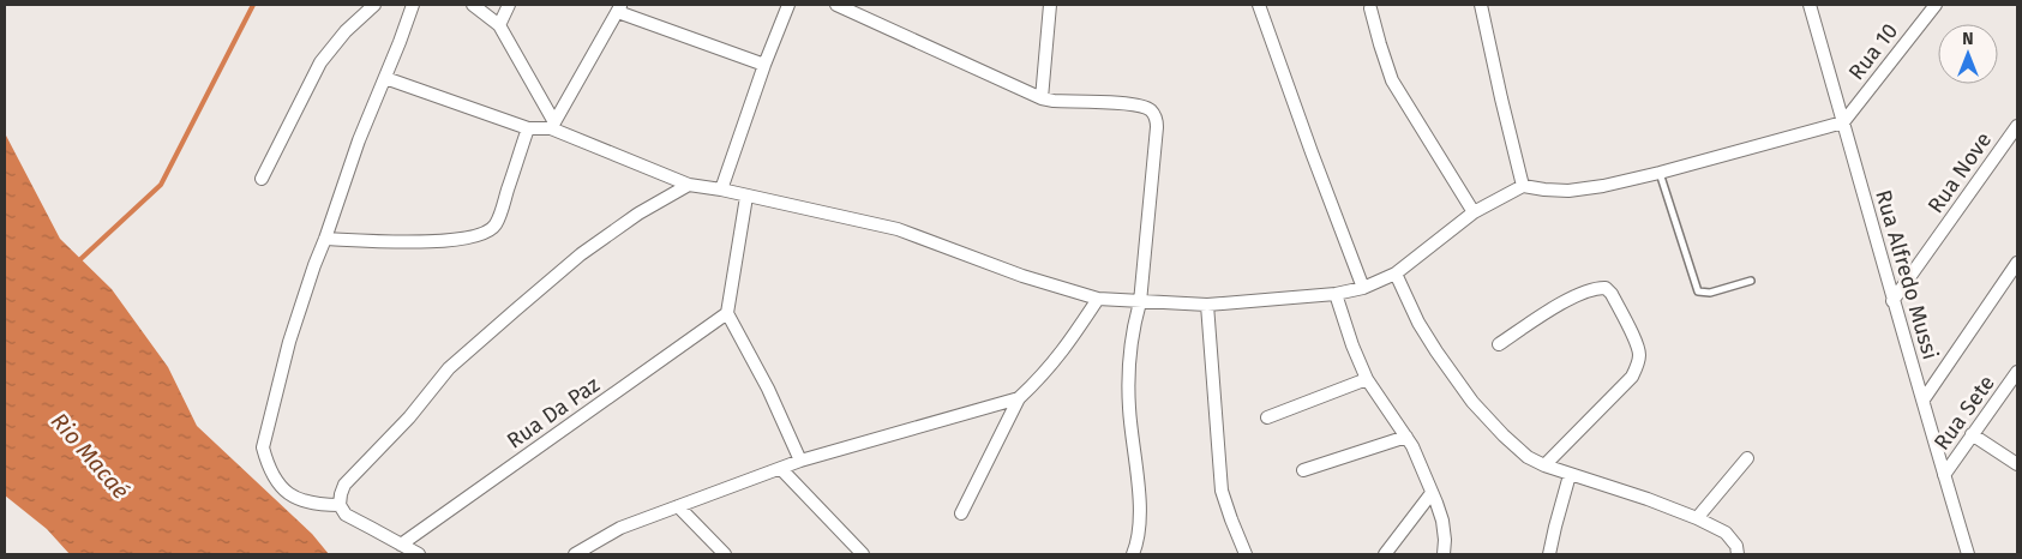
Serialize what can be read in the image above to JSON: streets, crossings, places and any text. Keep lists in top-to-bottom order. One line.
{"streets":{"street":["Rua 10","Rua Nove","Rua Alfredo Mussi","Rua Da Paz","Rua Sete"]},"crossings":[["Rua 10","Rua Alfredo Mussi"],["Rua Nove","Rua Alfredo Mussi"],["Rua Alfredo Mussi","Rua Sete"]],"water":["Rio Macaé"],"north":"top"}
